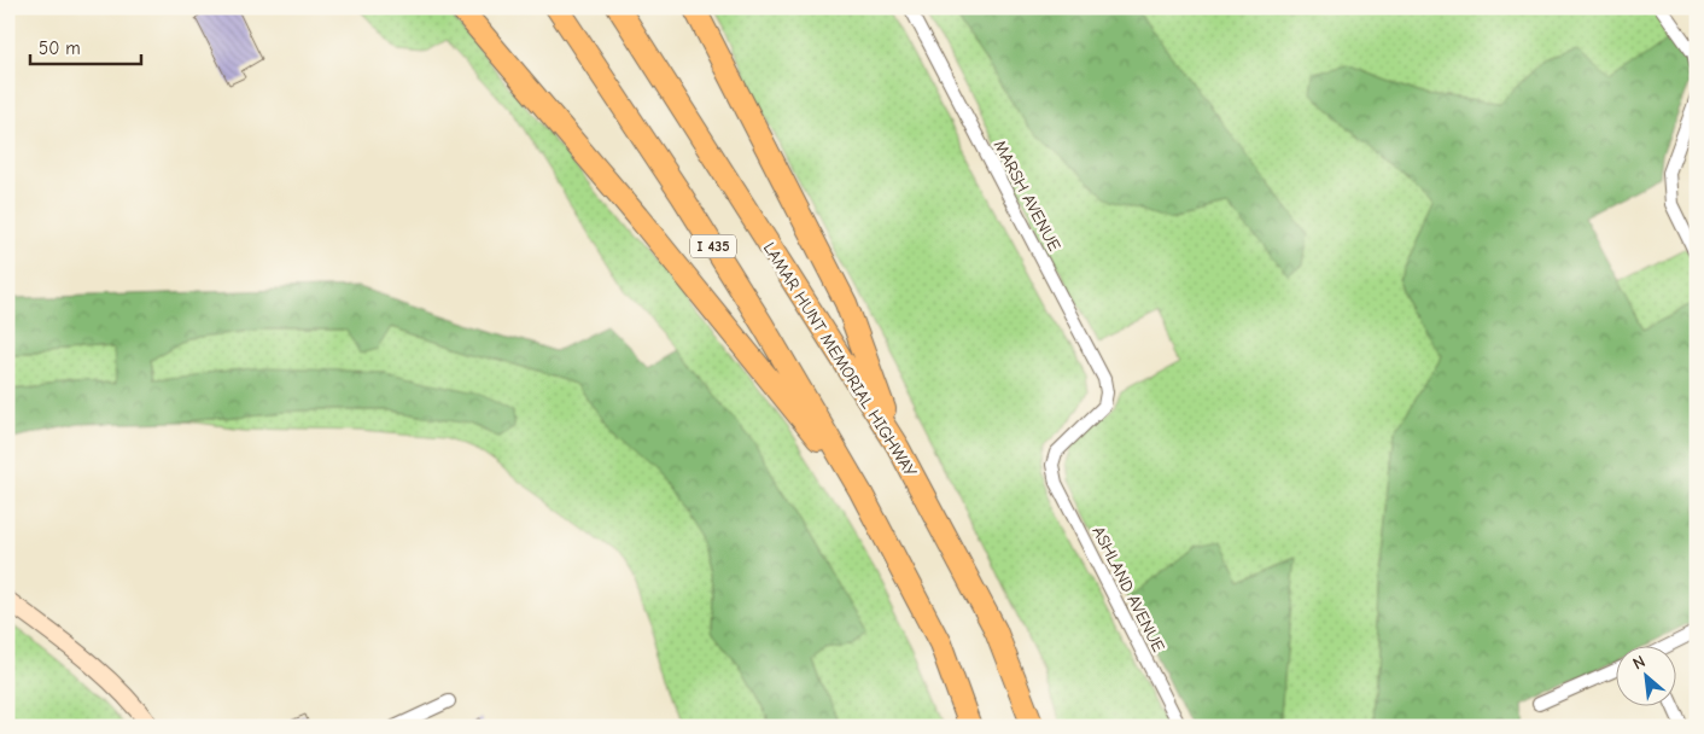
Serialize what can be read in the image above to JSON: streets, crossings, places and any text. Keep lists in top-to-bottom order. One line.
{"streets":{"highway":["I 435","LAMAR HUNT MEMORIAL HIGHWAY"],"street":["MARSH AVENUE","ASHLAND AVENUE"]},"crossings":[["MARSH AVENUE","ASHLAND AVENUE"]],"scale_bar":"50 m","north":"top left"}
